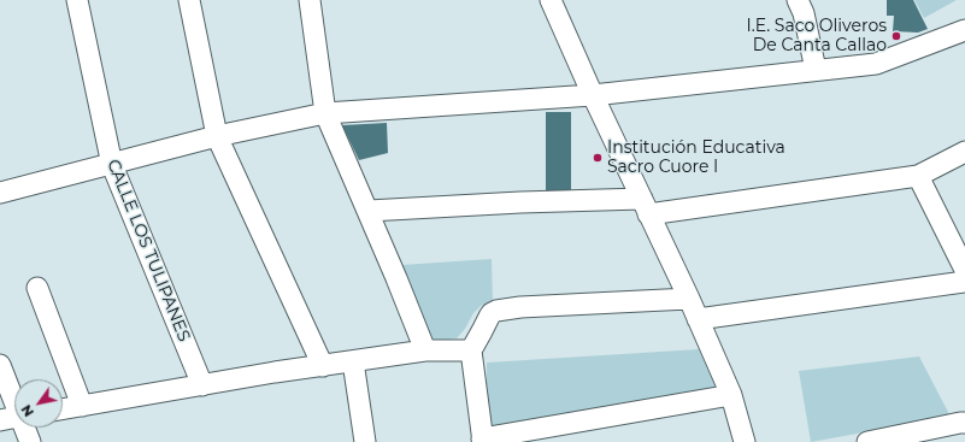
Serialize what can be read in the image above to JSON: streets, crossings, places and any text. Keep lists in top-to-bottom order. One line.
{"streets":{"street":["CALLE LOS TULIPANES"]},"places":["I.E. Saco Oliveros De Canta Callao","Institución Educativa Sacro Cuore I"],"north":"bottom left"}
